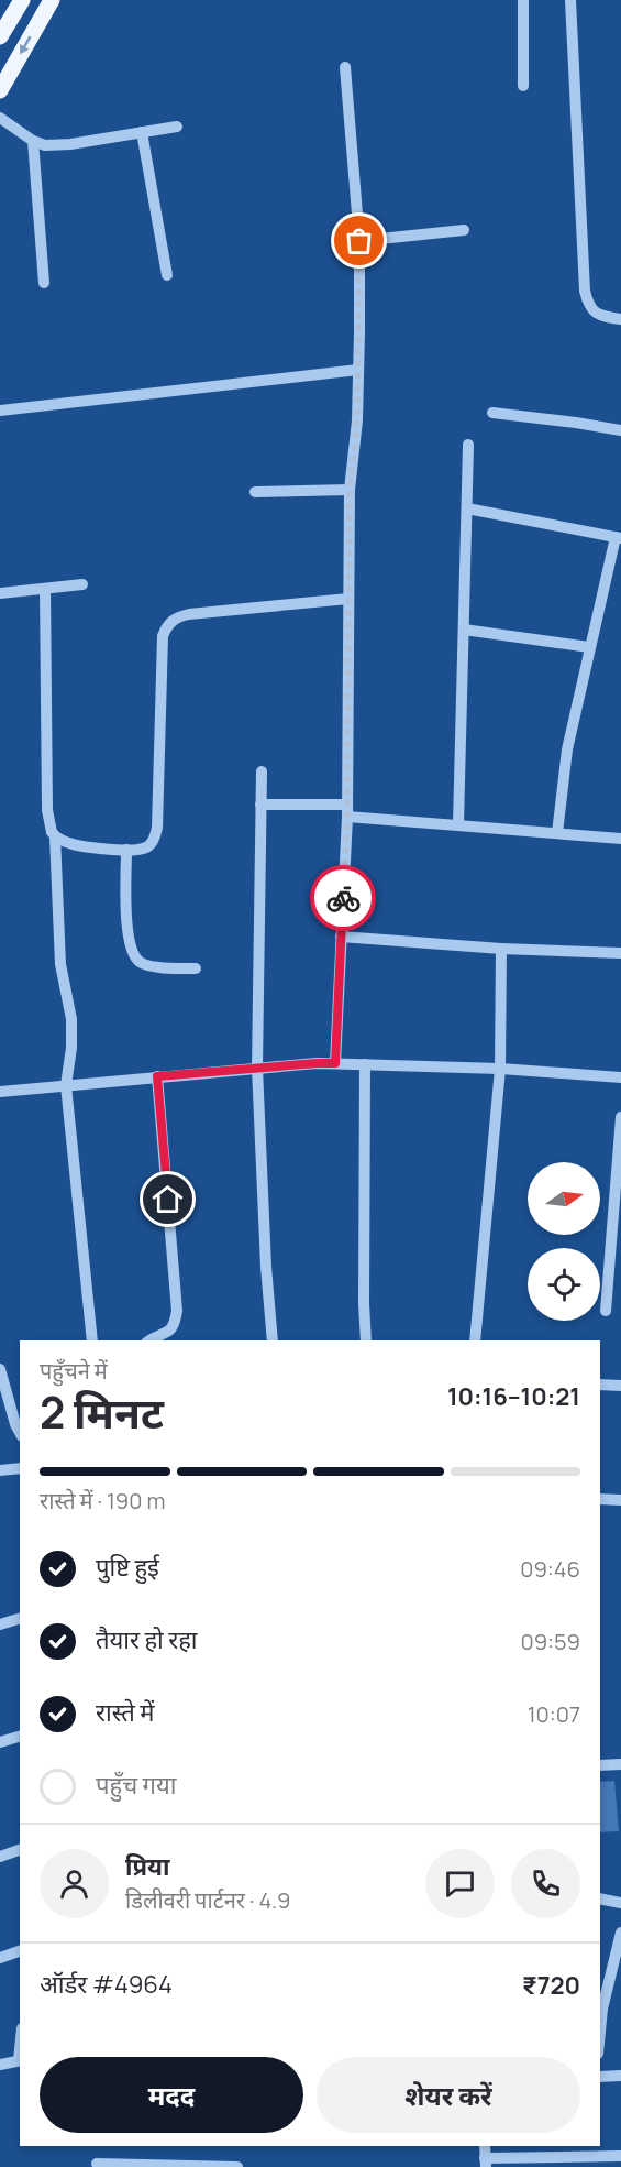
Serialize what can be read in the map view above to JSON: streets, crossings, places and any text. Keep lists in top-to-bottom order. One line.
{"north":"right","page":{"heading":["2 मिनट","पहुँचने में","10:16–10:21"],"panel":["प्रिया","डिलीवरी पार्टनर · 4.9","ऑर्डर #4964","₹720"],"bar":"रास्ते में · 190 m","list":[["पुष्टि हुई","09:46"],["तैयार हो रहा","09:59"],["रास्ते में","10:07"],"पहुँच गया"],"buttons":["मदद","शेयर करें"]}}
